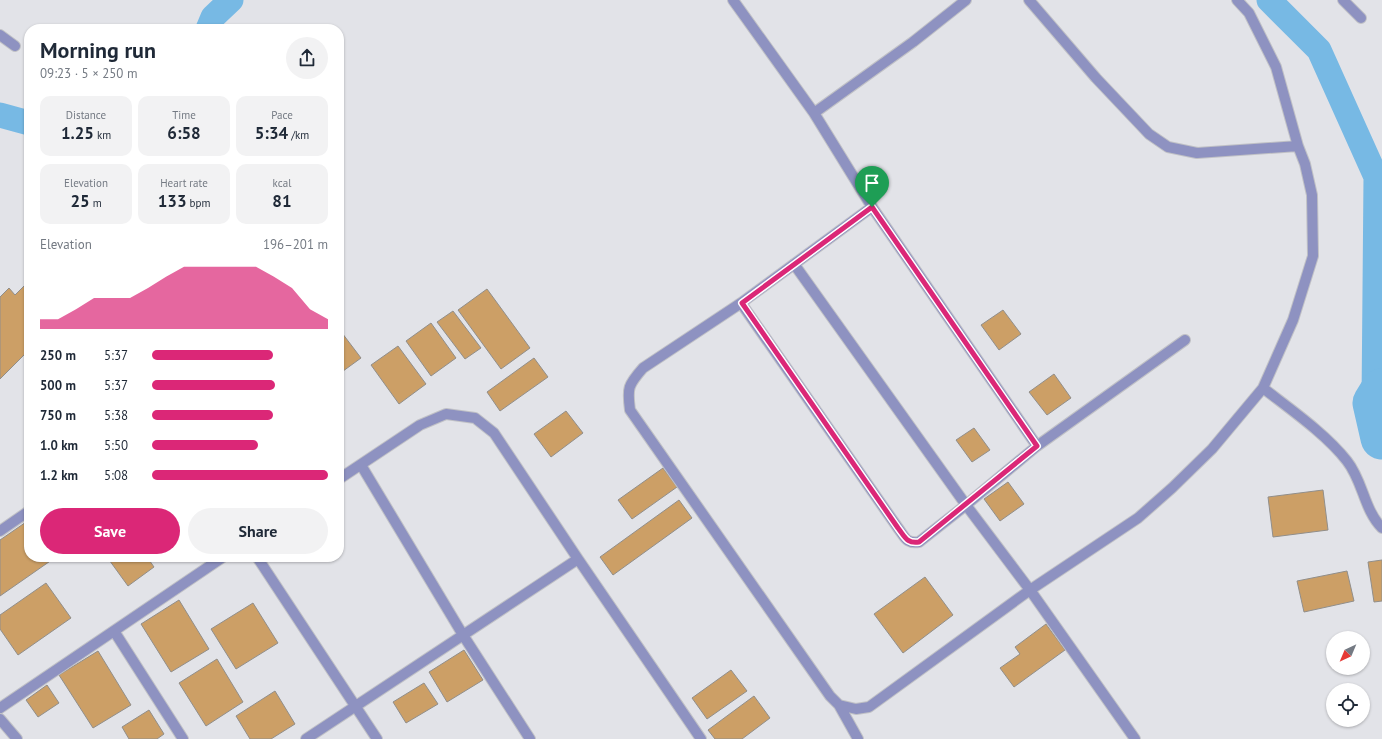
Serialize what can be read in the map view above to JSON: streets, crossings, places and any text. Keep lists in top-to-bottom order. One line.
{"north":"bottom left","page":{"heading":["Morning run","09:23 · 5 × 250 m"],"stats":[["Distance","1.25 km"],["Time","6:58"],["Pace","5:34 /km"],["Elevation","25 m"],["Heart rate","133 bpm"],["kcal","81"]],"chart":["Elevation","196–201 m"],"list":[{"name":"250 m","note":"5:37"},{"name":"500 m","note":"5:37"},{"name":"750 m","note":"5:38"},{"name":"1.0 km","note":"5:50"},{"name":"1.2 km","note":"5:08"}],"buttons":["Save","Share"]}}
